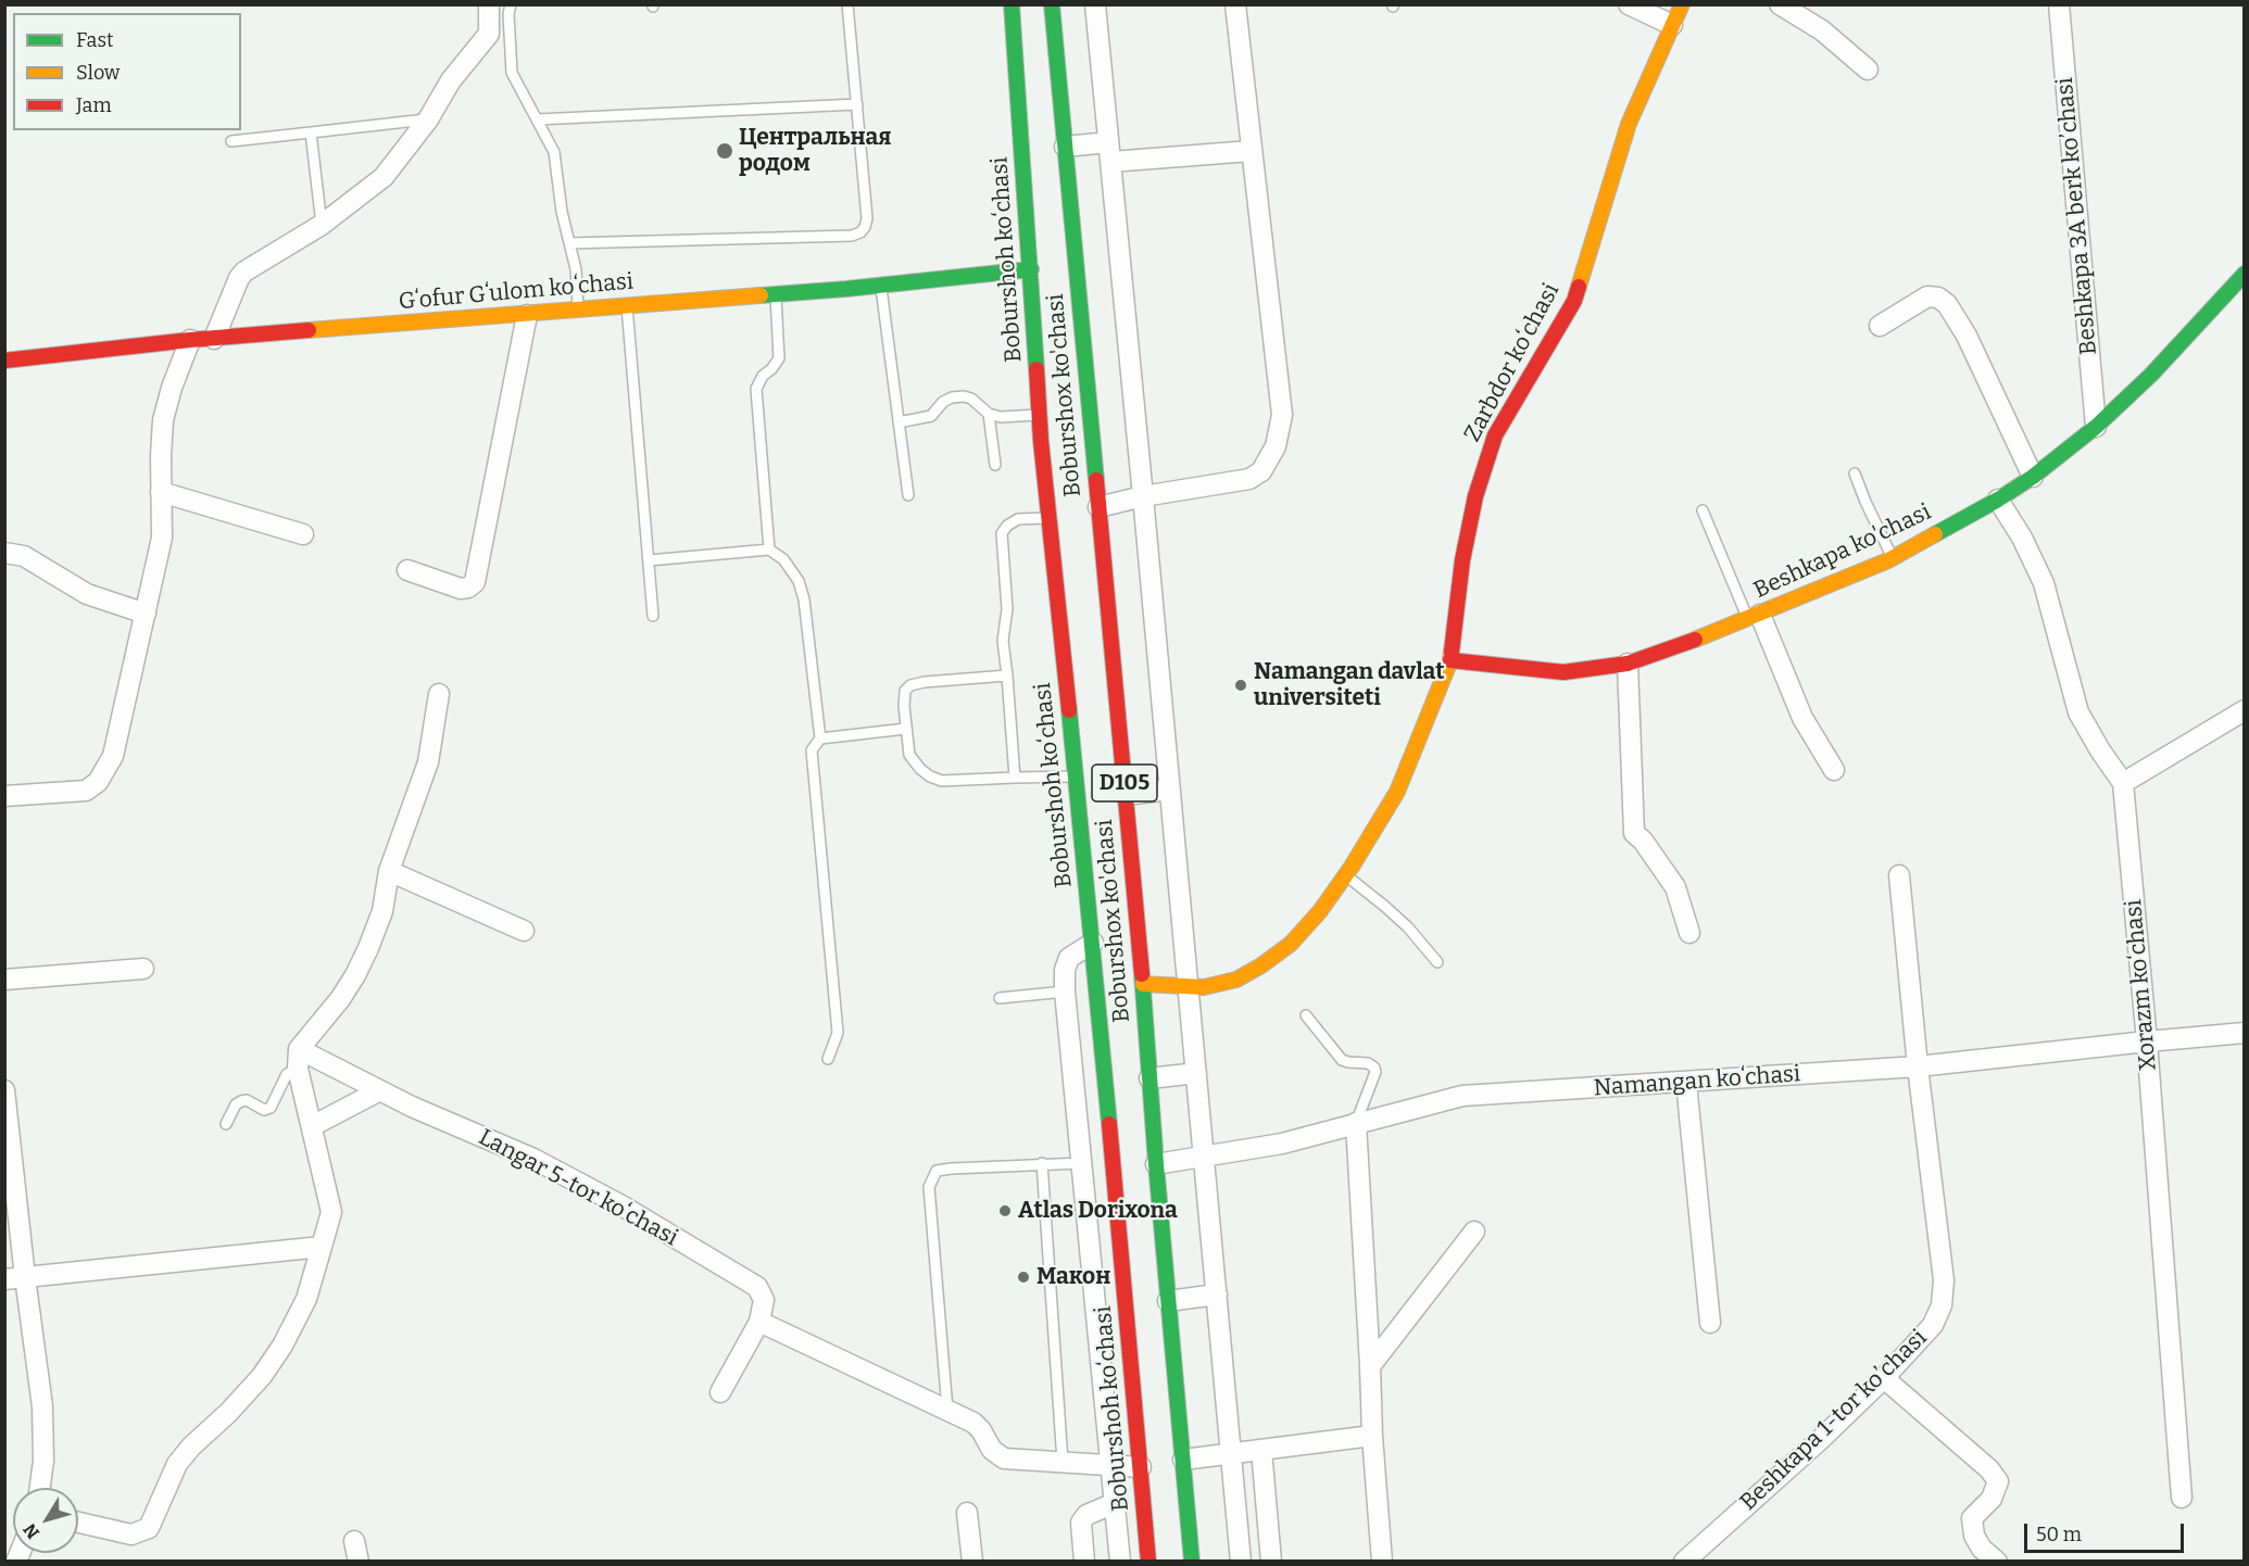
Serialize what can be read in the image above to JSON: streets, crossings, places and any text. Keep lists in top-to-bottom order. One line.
{"streets":{"street":["Beshkapa 3A berk koʼchasi","Boburshoh koʻchasi","Gʻofur Gʻulom koʻchasi","Zarbdor koʻchasi","Boburshox ko'chasi","Beshkapa ko'chasi","D105","Xorazm koʻchasi","Namangan koʻchasi","Langar 5-tor koʻchasi","Beshkapa 1-tor koʼchasi"]},"crossings":[["Beshkapa 3A berk koʼchasi","Beshkapa ko'chasi"],["Boburshoh koʻchasi","Gʻofur Gʻulom koʻchasi"],["Zarbdor koʻchasi","Boburshox ko'chasi"],["Zarbdor koʻchasi","Beshkapa ko'chasi"],["Boburshox ko'chasi","Namangan koʻchasi"],["Beshkapa ko'chasi","Xorazm koʻchasi"],["Xorazm koʻchasi","Namangan koʻchasi"],["Namangan koʻchasi","Beshkapa 1-tor koʼchasi"]],"places":["Центральная родом","Namangan davlat universiteti","Atlas Dorixona","Макон"],"legend":["Fast","Slow","Jam"],"scale_bar":"50 m","north":"bottom left"}
